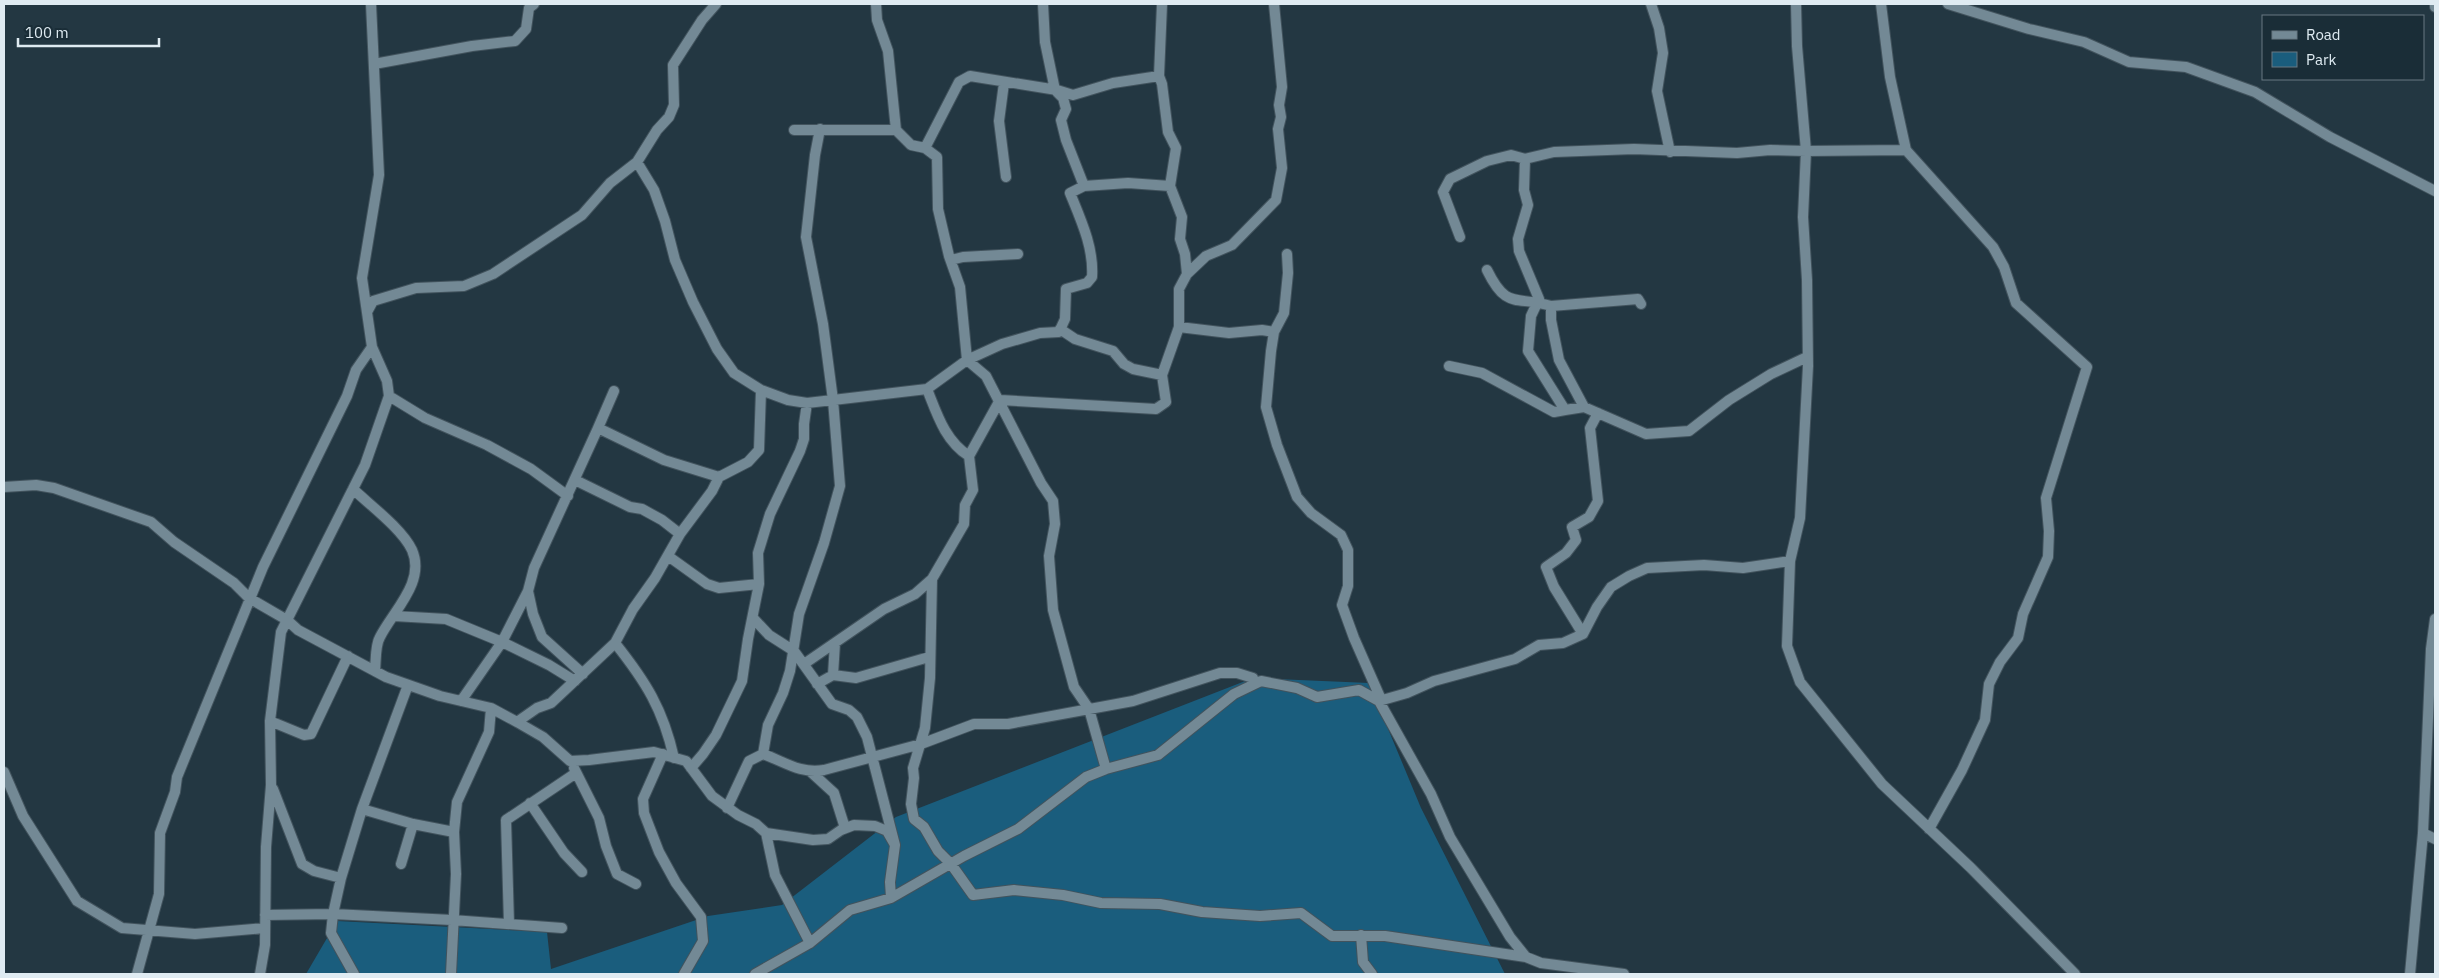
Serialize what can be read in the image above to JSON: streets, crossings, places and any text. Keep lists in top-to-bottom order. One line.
{"legend":["Road","Park"],"scale_bar":"100 m"}
